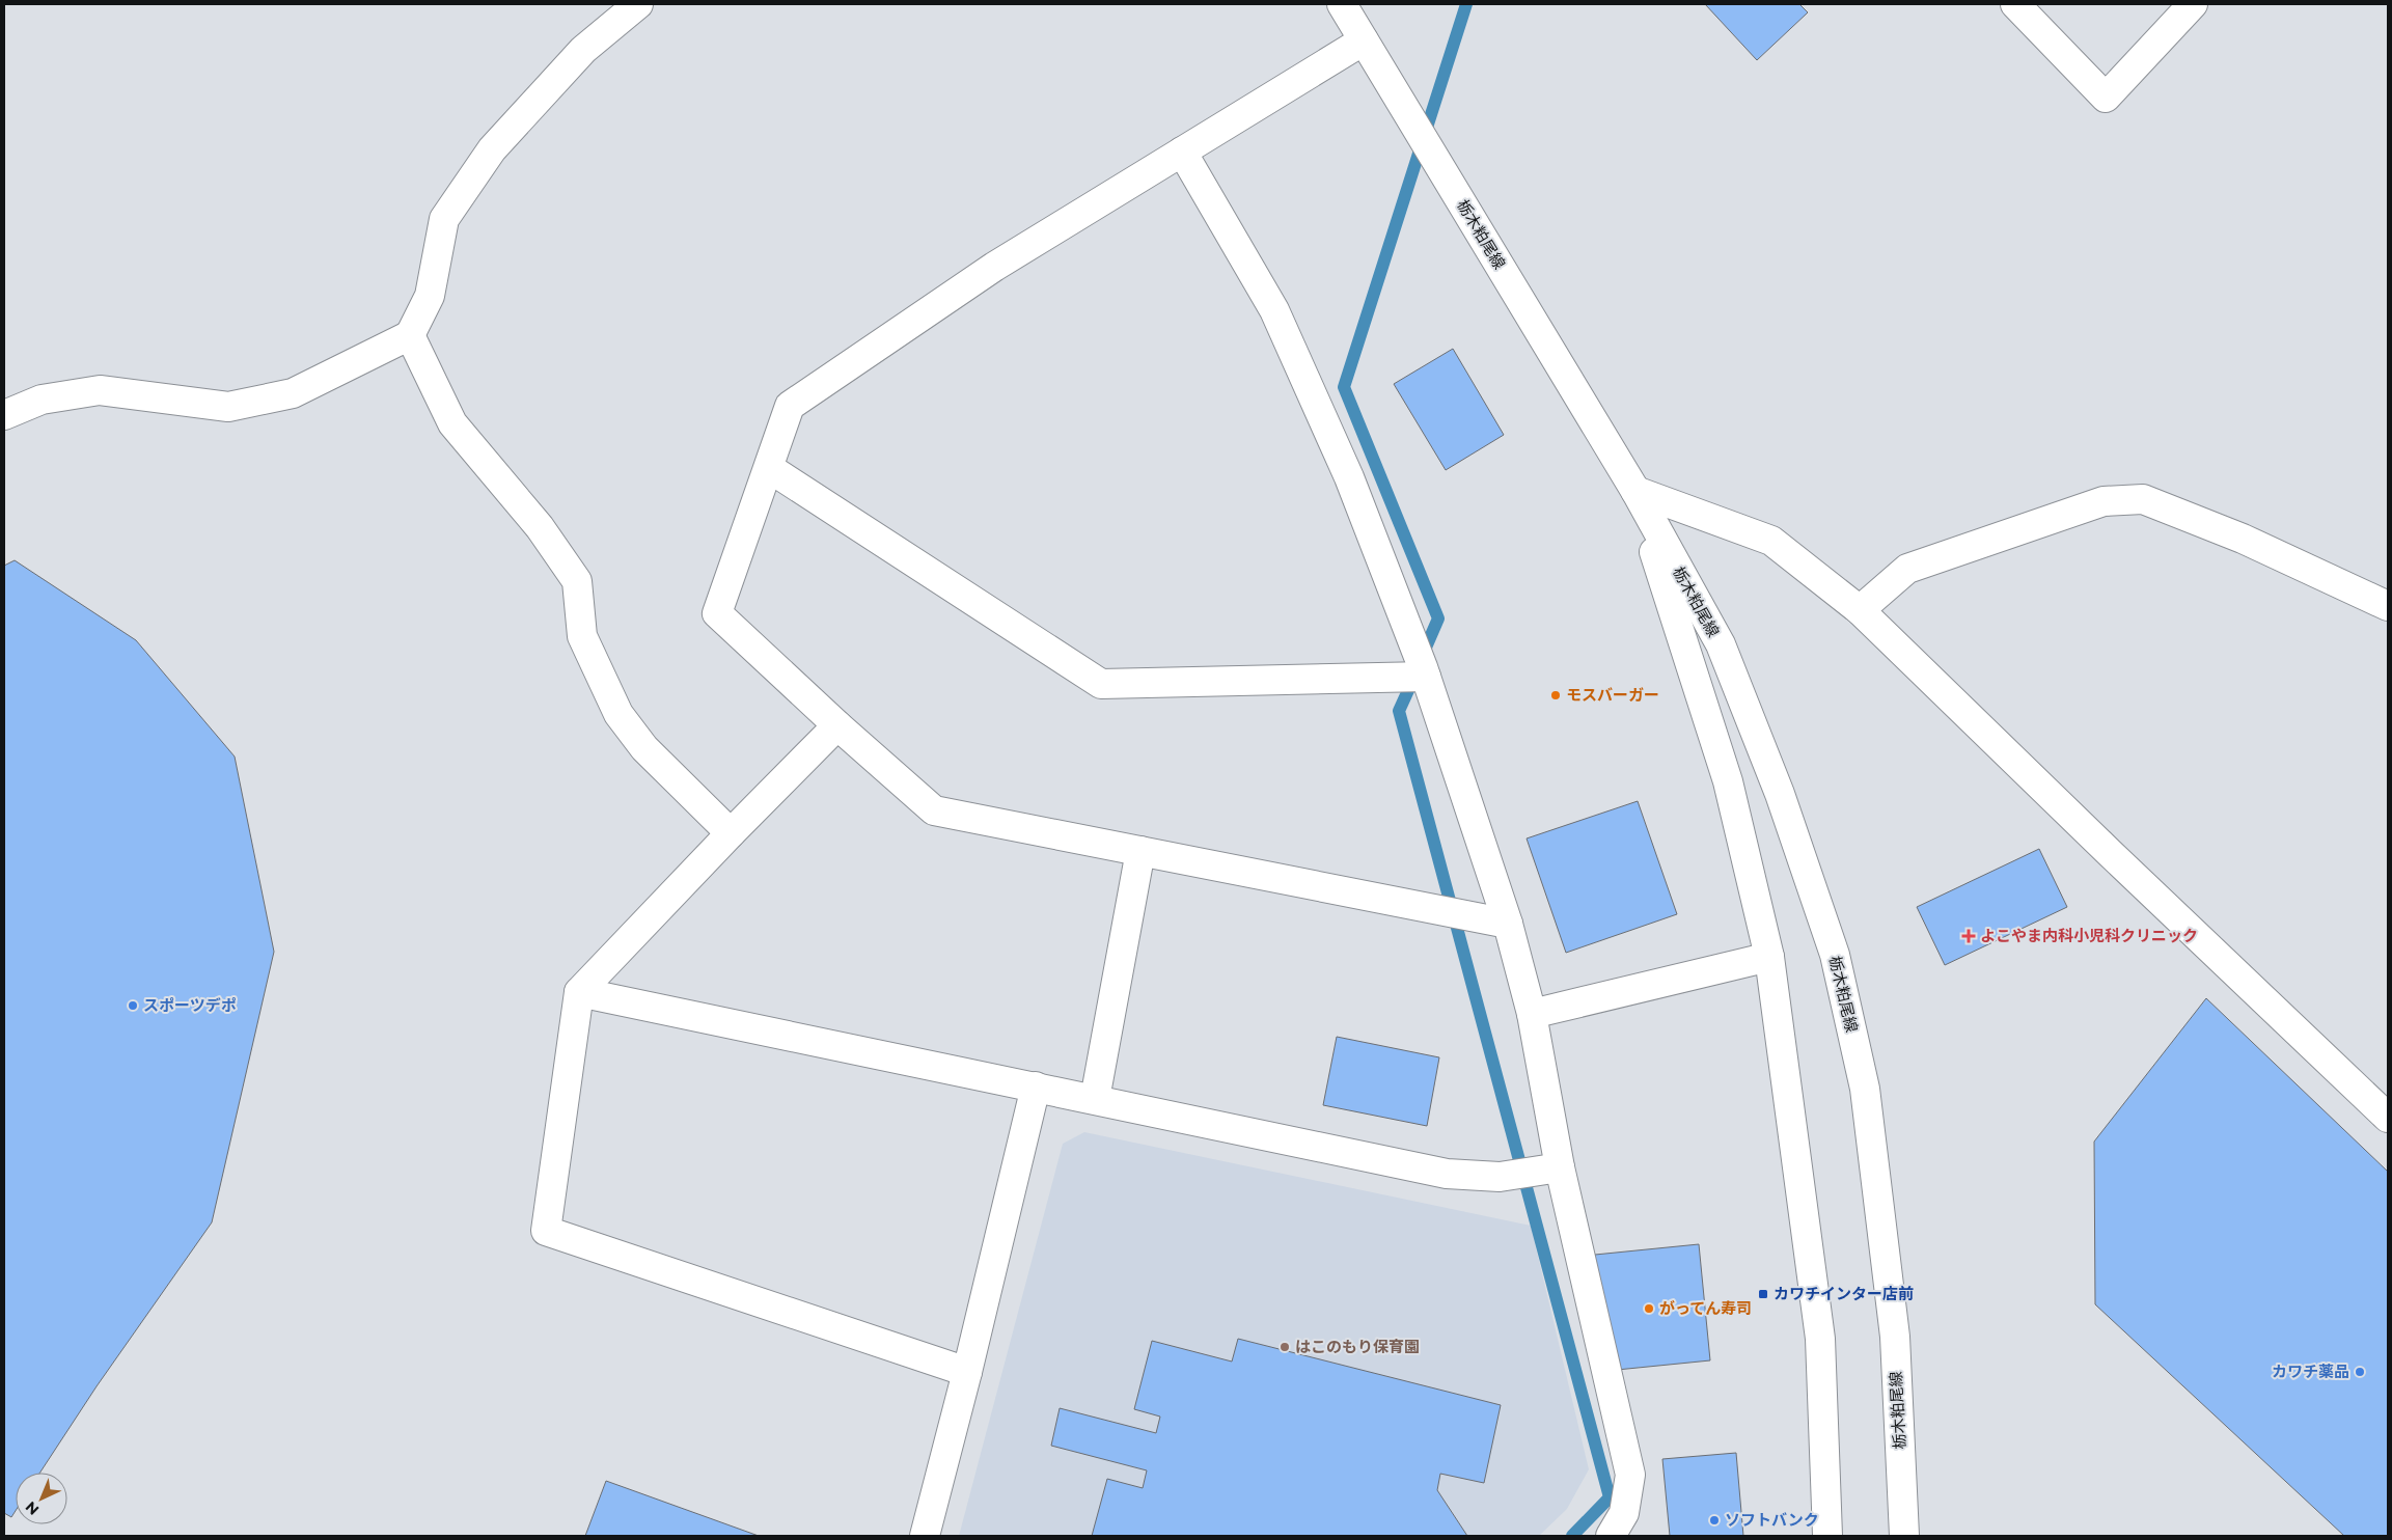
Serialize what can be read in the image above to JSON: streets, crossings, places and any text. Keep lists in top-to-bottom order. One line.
{"streets":{"street":["栃木粕尾線"]},"places":{"other":["モスバーガー","スポーツデポ","がってん寿司","はこのもり保育園","カワチ薬品","ソフトバンク"],"health":["よこやま内科小児科クリニック"],"transit":["カワチインター店前"]},"north":"bottom left"}
